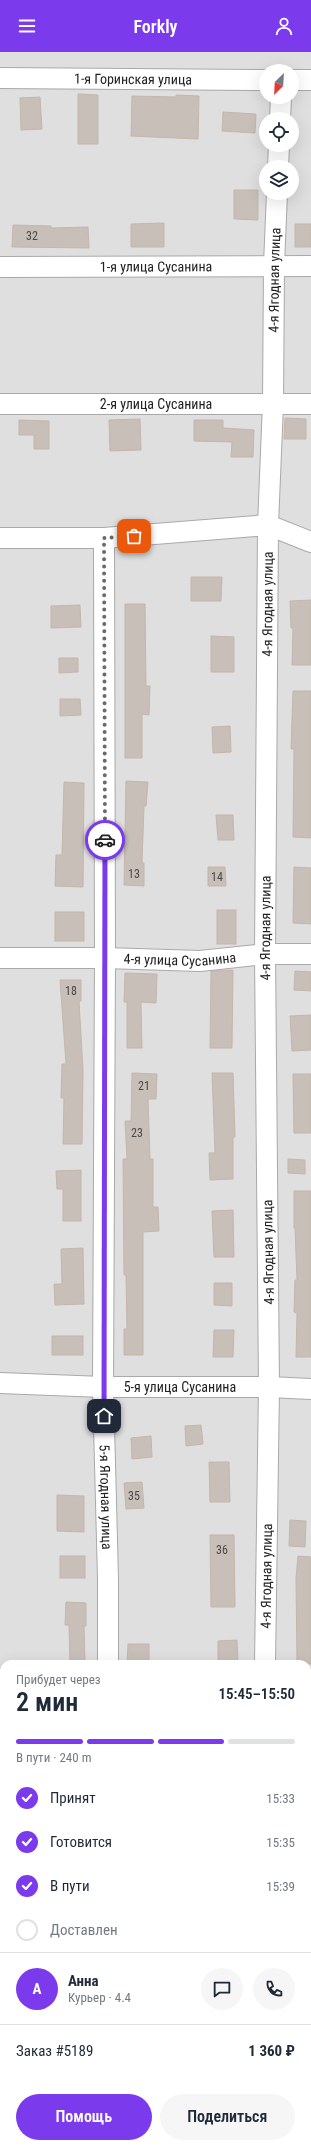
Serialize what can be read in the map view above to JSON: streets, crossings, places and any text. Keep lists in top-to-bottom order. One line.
{"streets":{"street":["1-я Горинская улица","1-я улица Сусанина","4-я Ягодная улица","2-я улица Сусанина","4-я улица Сусанина","5-я улица Сусанина","5-я Ягодная улица"]},"crossings":[["1-я улица Сусанина","4-я Ягодная улица"],["4-я Ягодная улица","2-я улица Сусанина"],["4-я Ягодная улица","4-я улица Сусанина"],["4-я Ягодная улица","5-я улица Сусанина"],["4-я улица Сусанина","5-я Ягодная улица"],["5-я улица Сусанина","5-я Ягодная улица"]],"house_numbers":["32","13","14","18","21","23","35","36"],"north":"bottom left","page":{"header":"Forkly","heading":["2 мин","Прибудет через","15:45–15:50"],"panel":["Анна","Курьер · 4.4","Заказ #5189","1 360 ₽"],"bar":"В пути · 240 m","list":[["Принят","15:33"],["Готовится","15:35"],["В пути","15:39"],"Доставлен"],"round":"А","buttons":["Помощь","Поделиться"]}}
